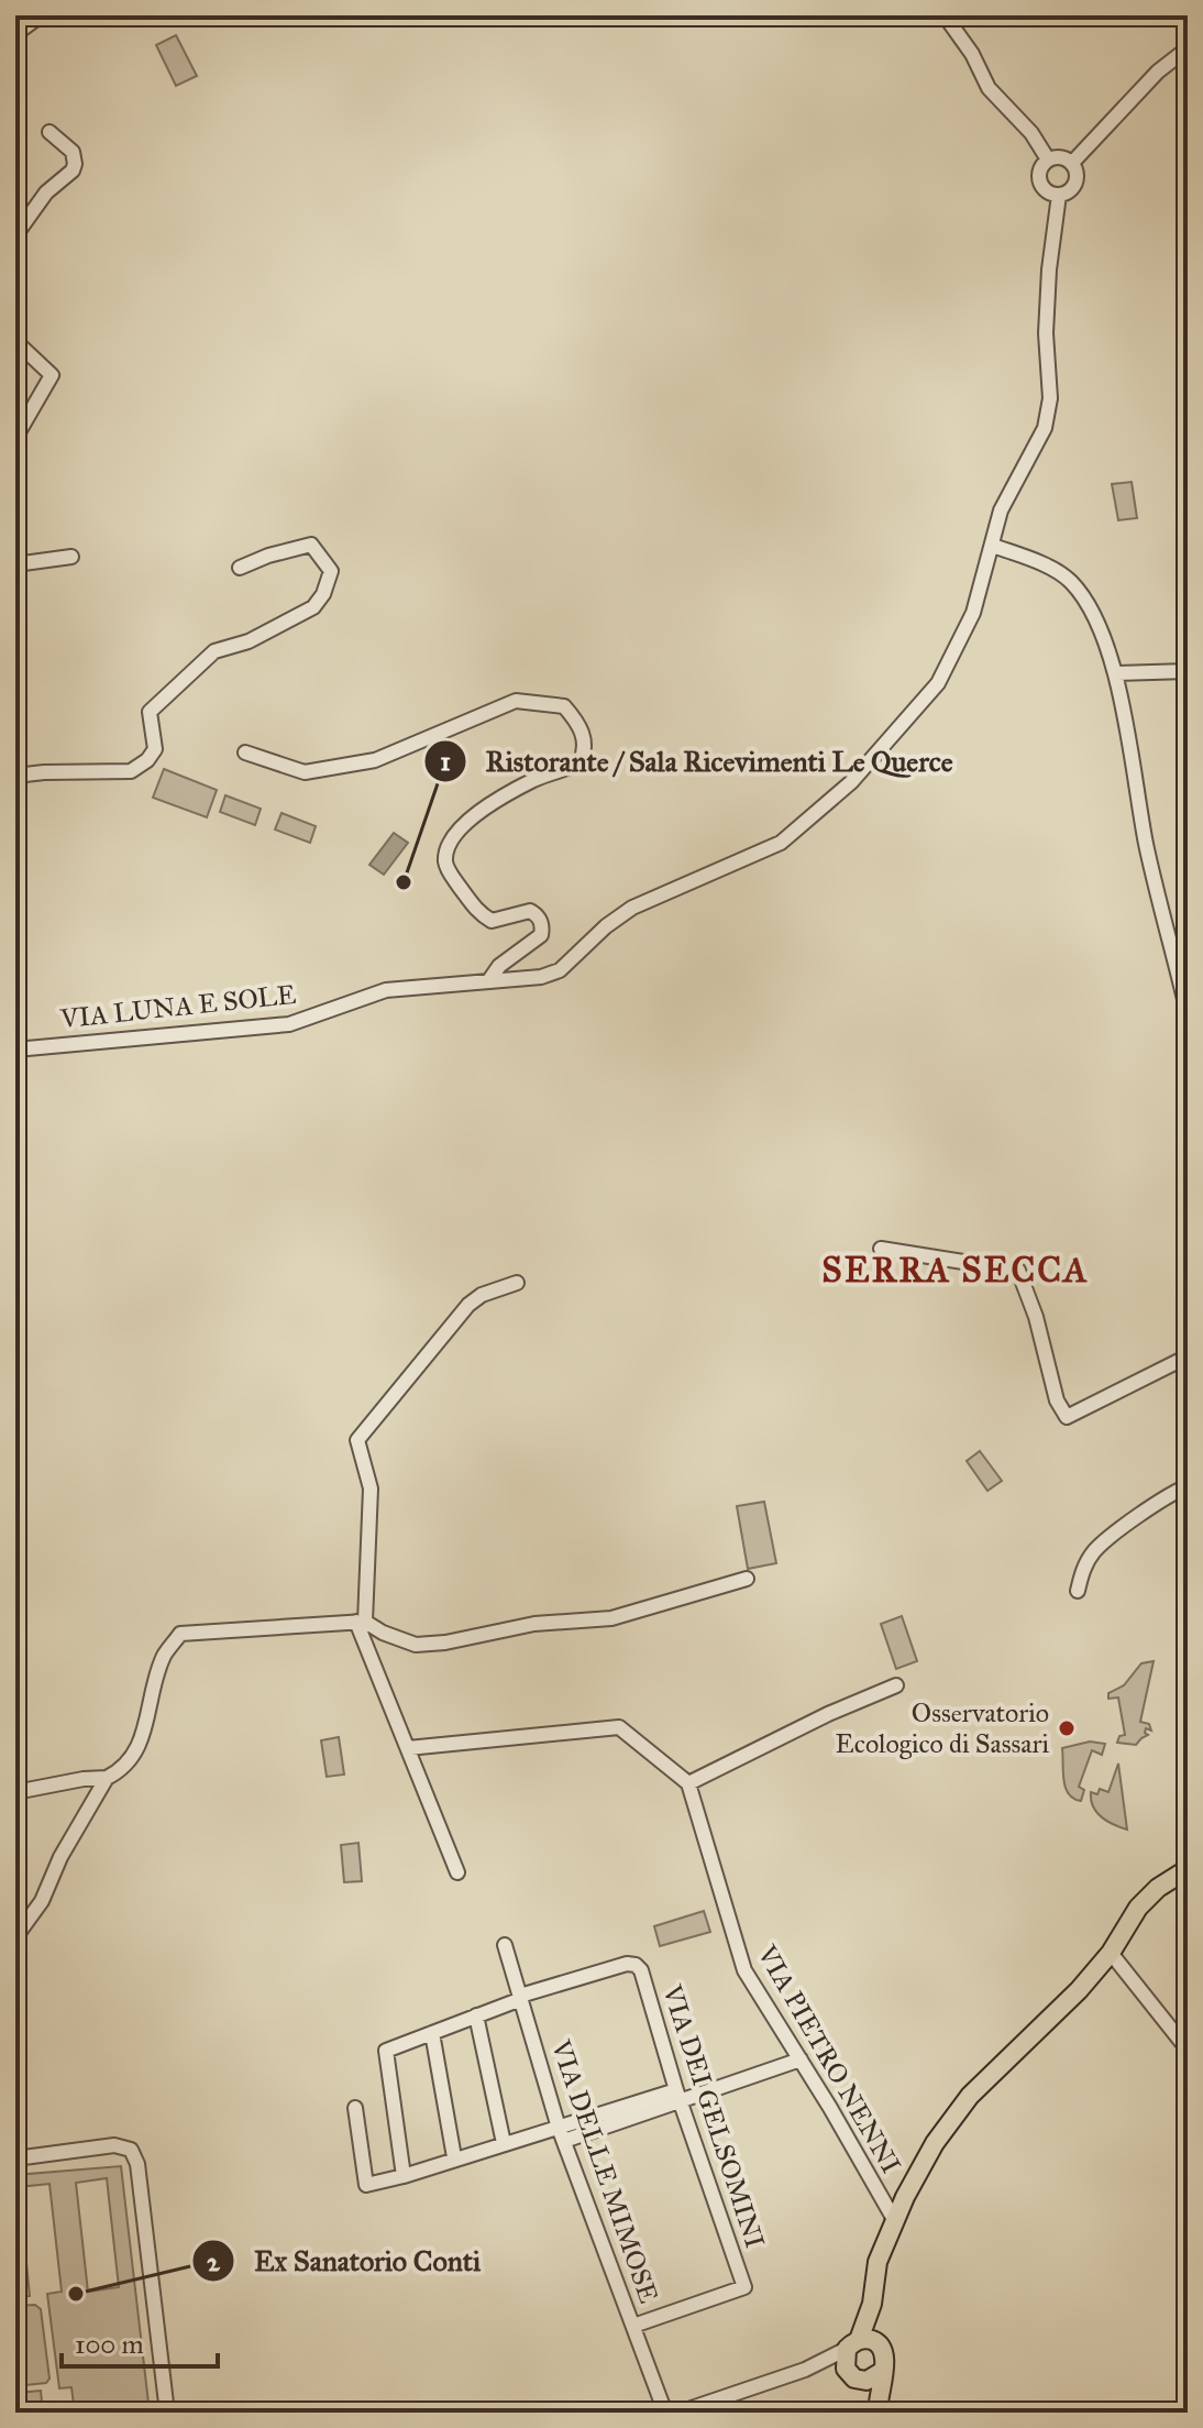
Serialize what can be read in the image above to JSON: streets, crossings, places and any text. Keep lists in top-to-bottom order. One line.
{"streets":{"street":["VIA LUNA E SOLE","VIA PIETRO NENNI","VIA DEI GELSOMINI","VIA DELLE MIMOSE"]},"crossings":[["VIA DEI GELSOMINI","VIA DELLE MIMOSE"]],"districts":["SERRA SECCA"],"places":["Ristorante / Sala Ricevimenti Le Querce","Osservatorio Ecologico di Sassari","Ex Sanatorio Conti"],"scale_bar":"100 m"}
